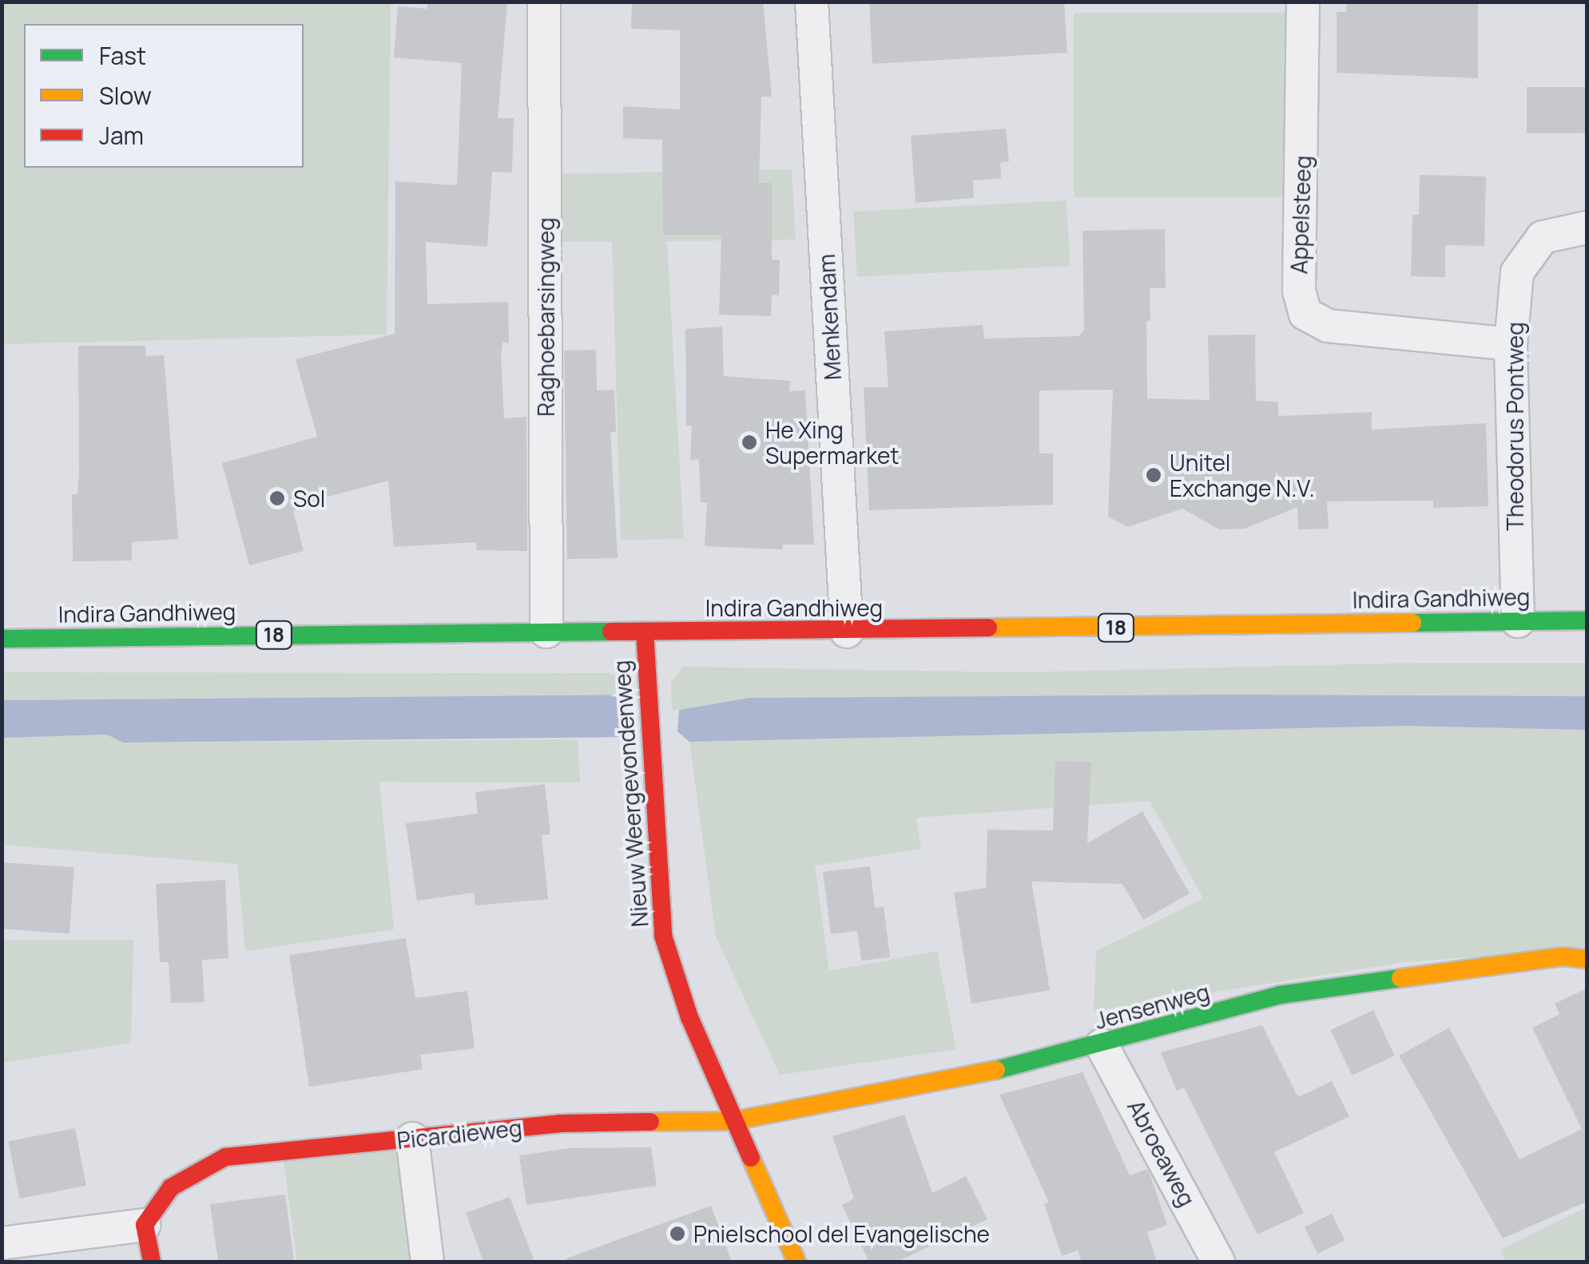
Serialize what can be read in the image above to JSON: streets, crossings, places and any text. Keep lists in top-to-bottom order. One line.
{"streets":{"street":["Appelsteeg","Raghoebarsingweg","Menkendam","Theodorus Pontweg","Indira Gandhiweg","18","Nieuw Weergevondenweg","Jensenweg","Picardieweg","Abroeaweg"]},"crossings":[["Appelsteeg","Theodorus Pontweg"],["Raghoebarsingweg","Indira Gandhiweg"],["Menkendam","Indira Gandhiweg"],["Theodorus Pontweg","Indira Gandhiweg"],["Indira Gandhiweg","Nieuw Weergevondenweg"],["Nieuw Weergevondenweg","Jensenweg"],["Nieuw Weergevondenweg","Picardieweg"],["Jensenweg","Picardieweg"],["Jensenweg","Abroeaweg"]],"places":["He Xing Supermarket","Unitel Exchange N.V.","Sol","Pnielschool del Evangelische"],"legend":["Fast","Slow","Jam"]}
